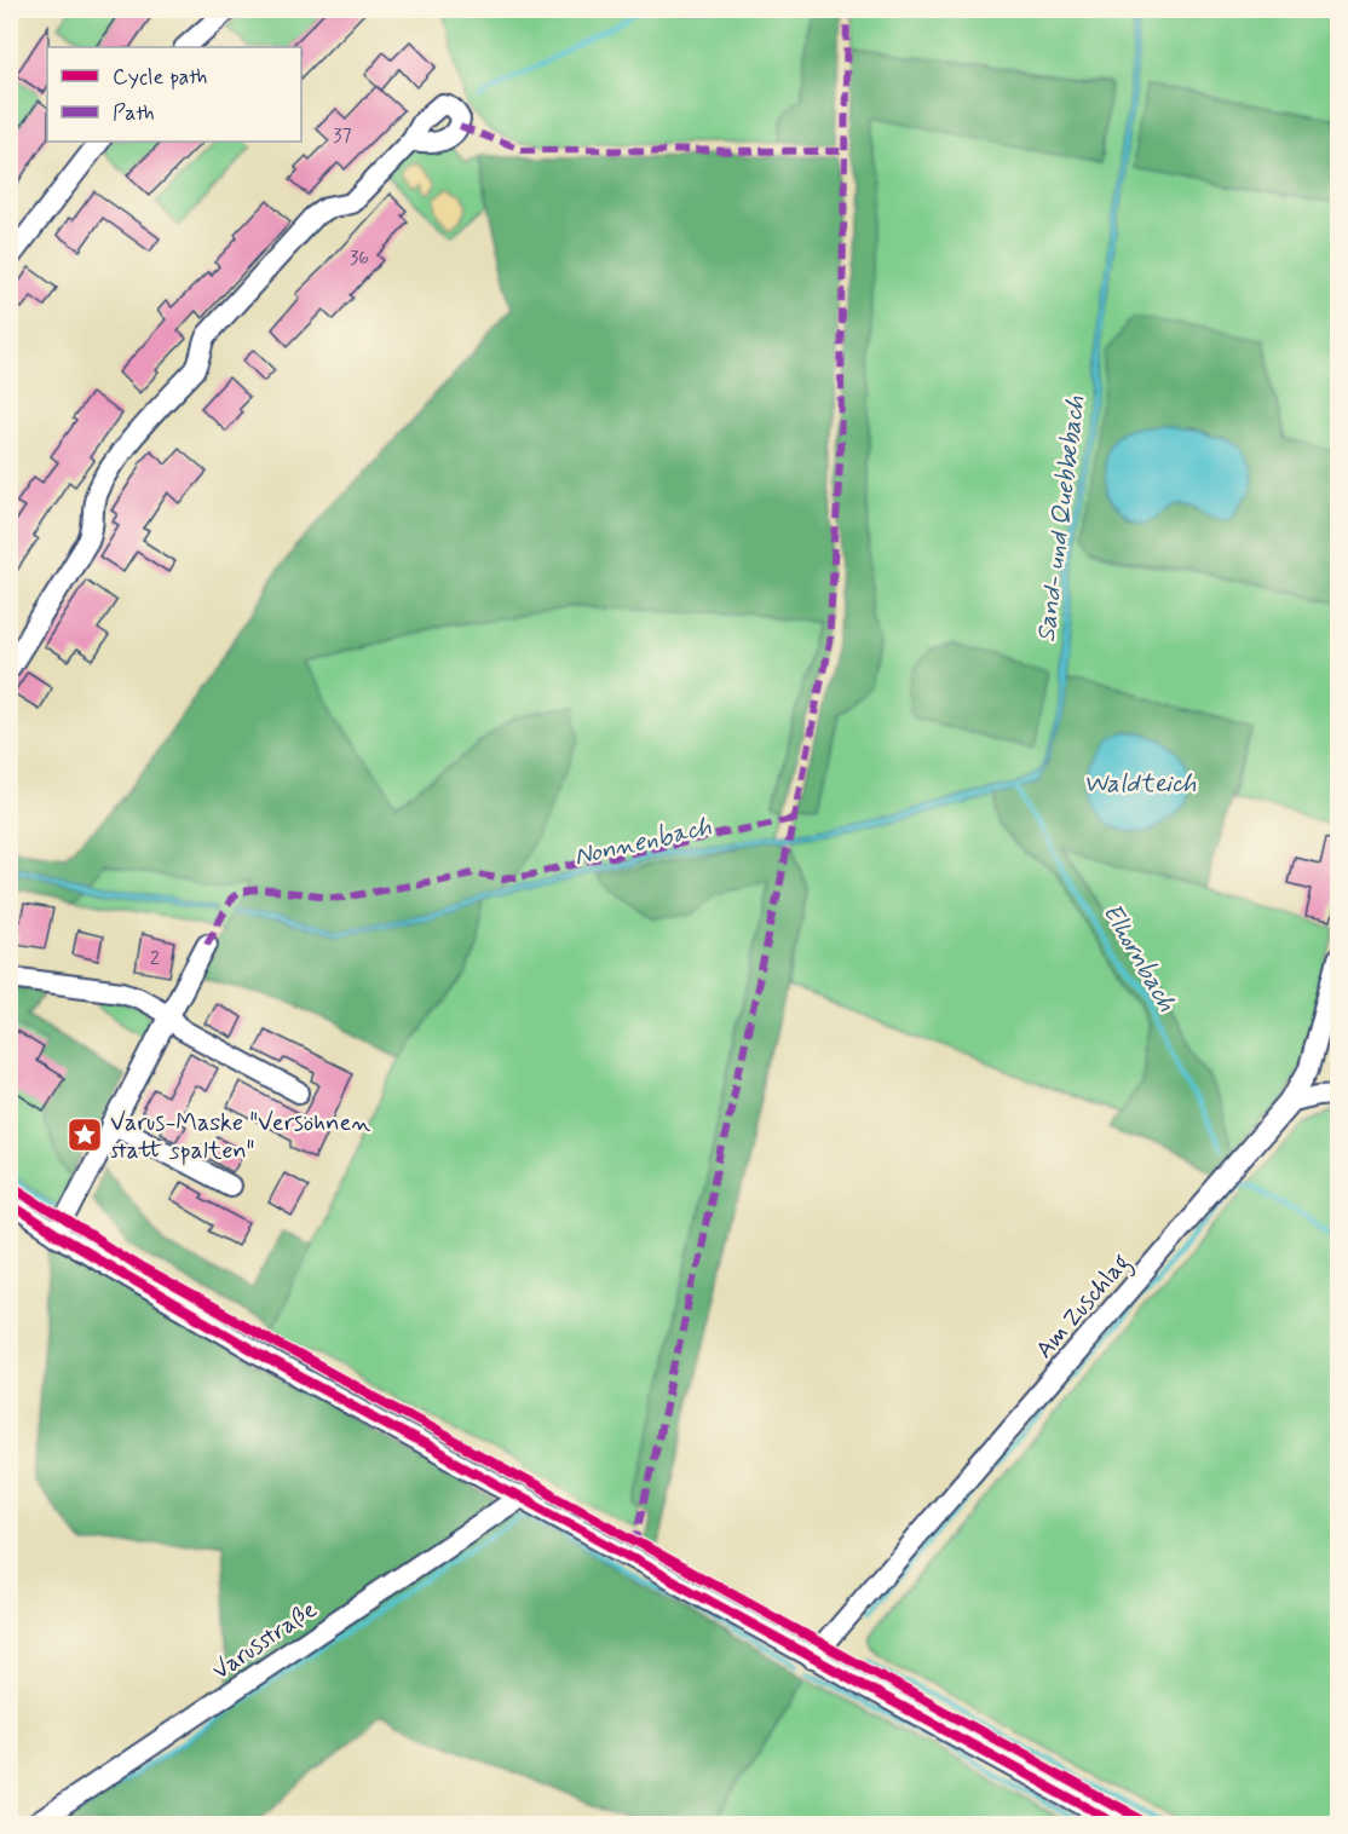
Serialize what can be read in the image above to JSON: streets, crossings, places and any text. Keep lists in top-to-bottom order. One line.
{"streets":{"street":["Am Zuschlag","Varusstraße"]},"water":["Sand- und Quebbebach","Waldteich","Nonnenbach","Elhornbach"],"places":{"place":["Varus-Maske \"Versöhnen statt spalten\""]},"house_numbers":["37","36","2"],"legend":["Cycle path","Path"]}
